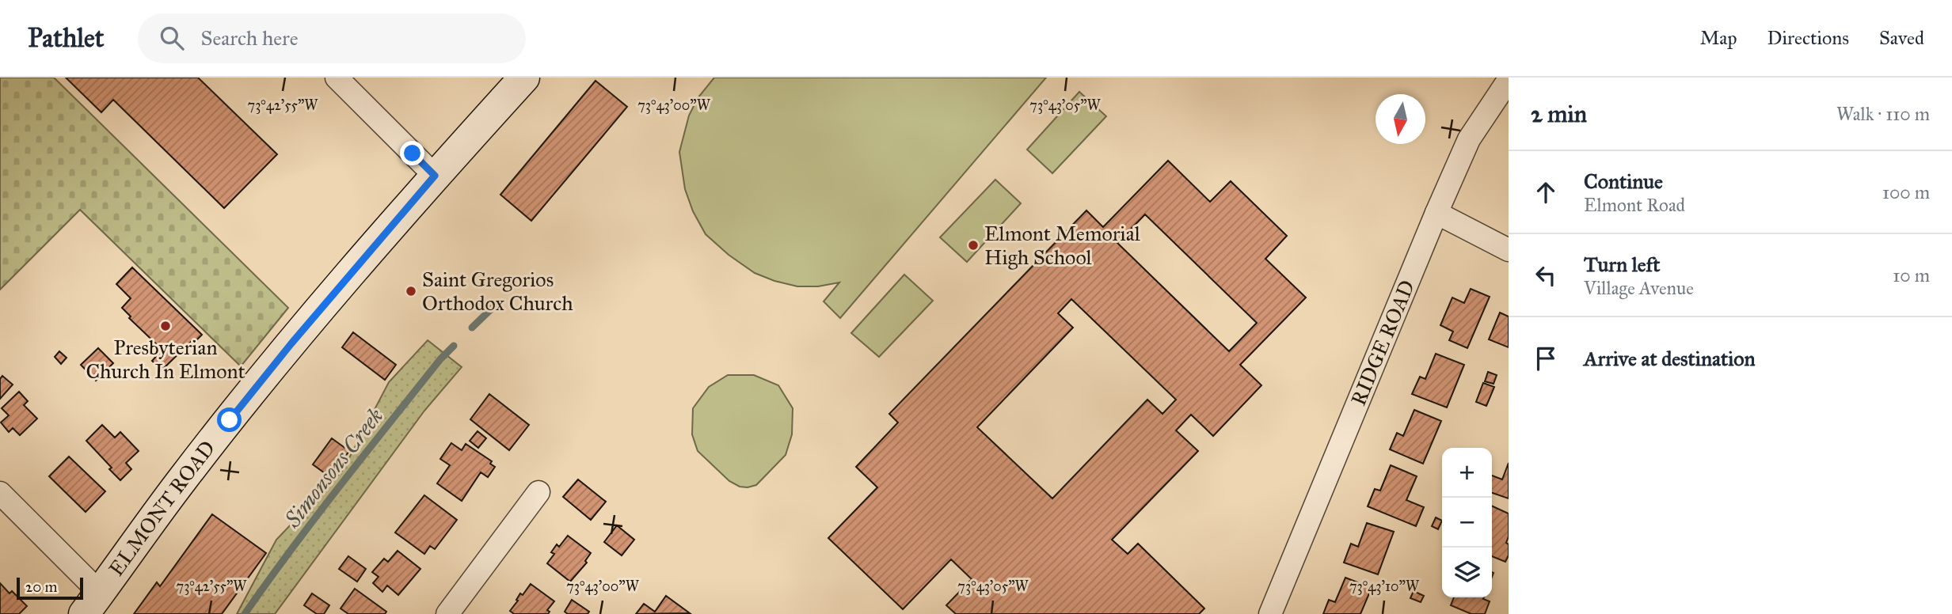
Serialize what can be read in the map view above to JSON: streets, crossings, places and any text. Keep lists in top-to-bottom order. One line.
{"streets":{"main road":["ELMONT ROAD"],"street":["RIDGE ROAD"]},"water":["Simonsons Creek"],"places":["Elmont Memorial High School","Saint Gregorios Orthodox Church","Presbyterian Church In Elmont"],"scale_bar":"20 m","north":"bottom","page":{"header":"Pathlet","search":"Search here","nav":["Map","Directions","Saved"],"heading":["2 min","Walk · 110 m"],"list":[["Continue","Elmont Road","100 m"],["Turn left","Village Avenue","10 m"],"Arrive at destination"],"map_buttons":["+","−"],"scale":"20 m"},"coordinates":["73°42'55\"W","73°43'00\"W","73°43'05\"W","73°43'10\"W"]}
